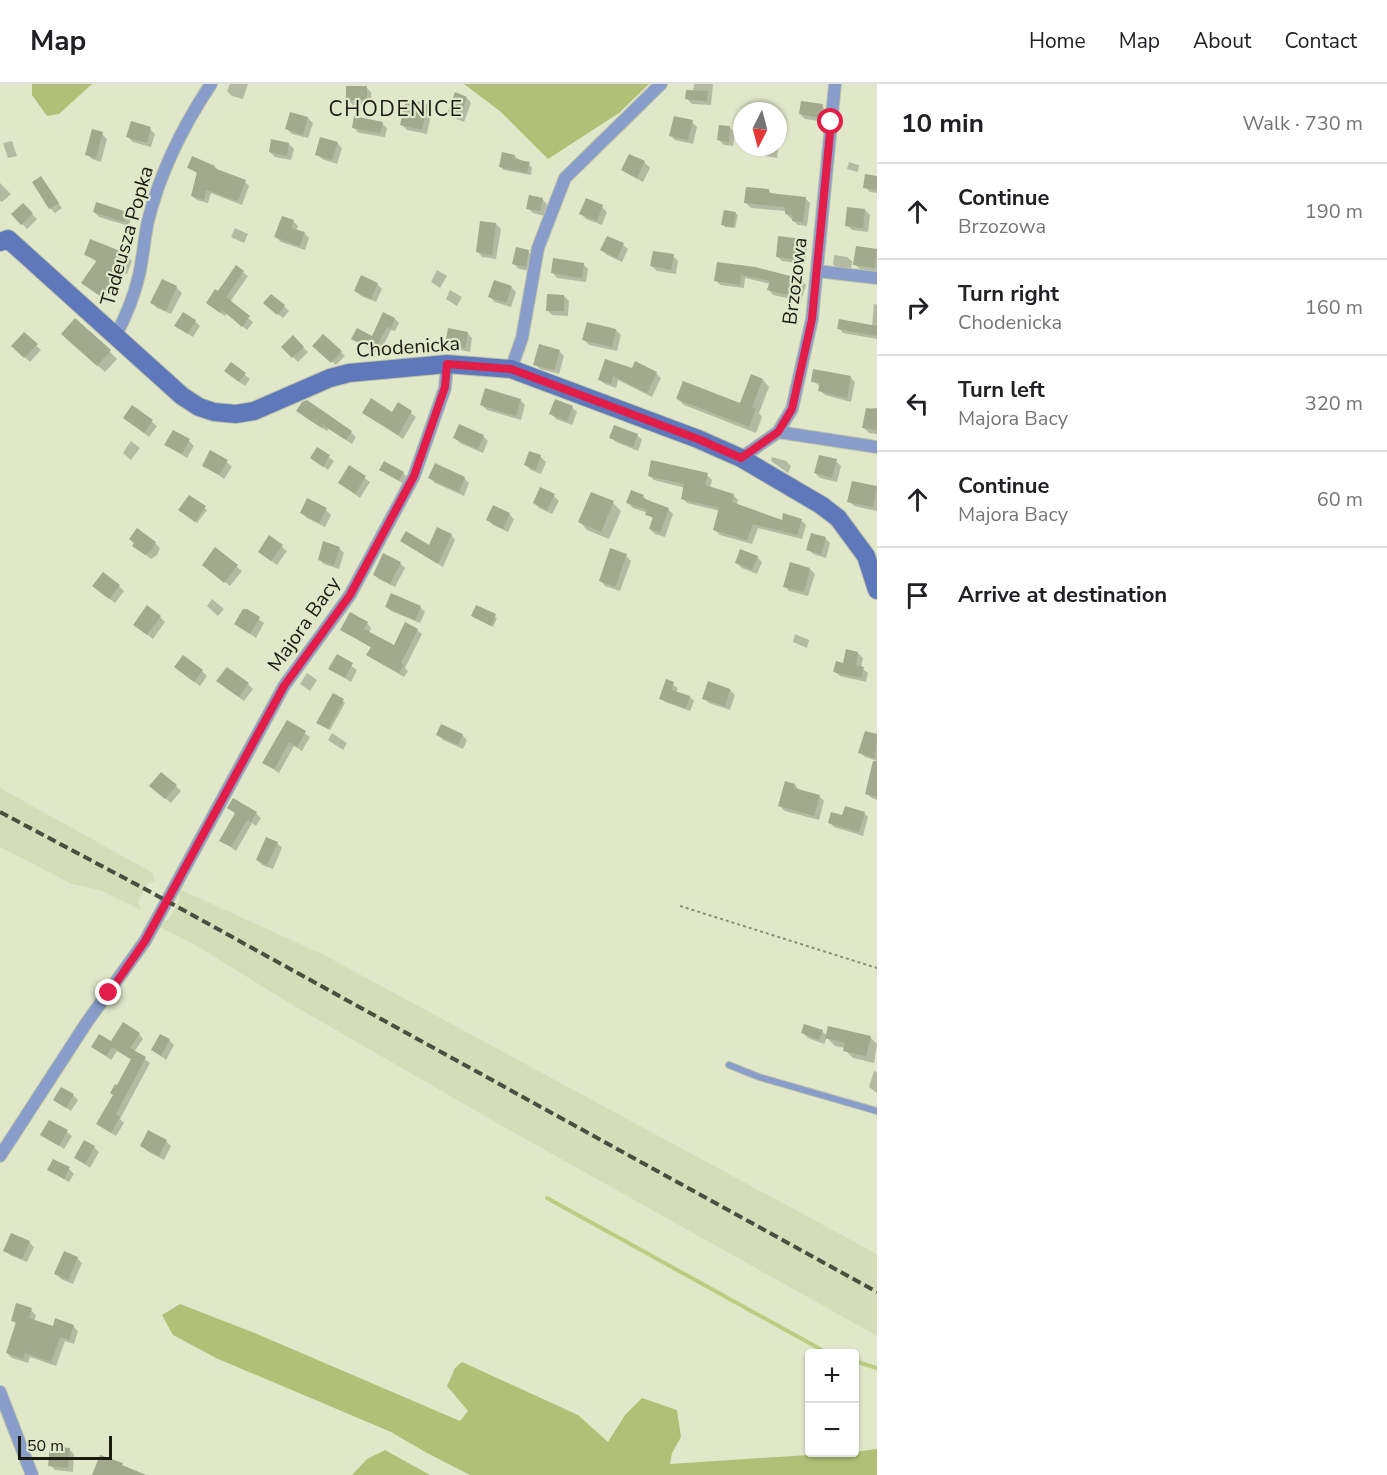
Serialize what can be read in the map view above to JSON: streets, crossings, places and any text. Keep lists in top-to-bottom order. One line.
{"streets":{"street":["Tadeusza Popka","Brzozowa","Chodenicka","Majora Bacy"]},"crossings":[["Tadeusza Popka","Chodenicka"],["Brzozowa","Chodenicka"],["Chodenicka","Majora Bacy"]],"districts":["CHODENICE"],"scale_bar":"50 m","north":"bottom","page":{"header":"Map","nav":["Home","Map","About","Contact"],"heading":["10 min","Walk · 730 m"],"list":[["Continue","Brzozowa","190 m"],["Turn right","Chodenicka","160 m"],["Turn left","Majora Bacy","320 m"],["Continue","Majora Bacy","60 m"],"Arrive at destination"],"map_buttons":["+","−"],"scale":"50 m"}}
